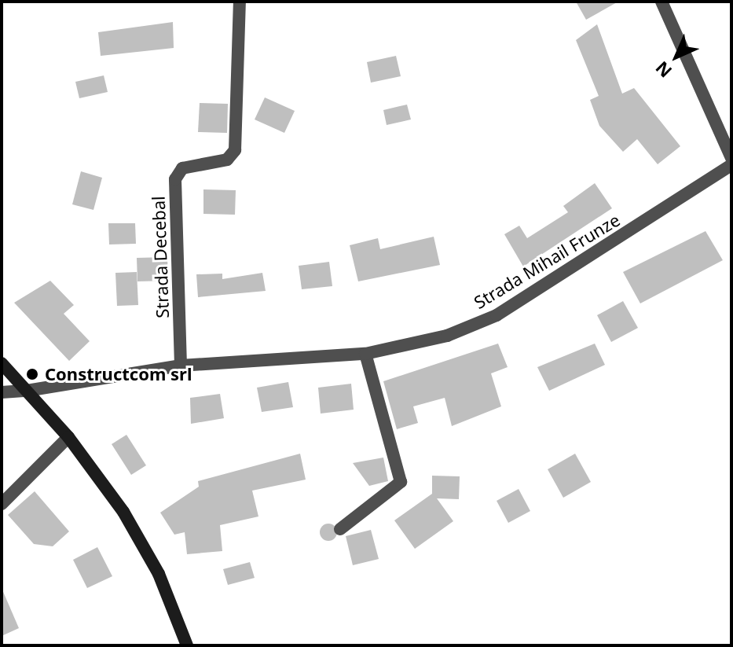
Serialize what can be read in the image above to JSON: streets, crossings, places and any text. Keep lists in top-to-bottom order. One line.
{"streets":{"street":["Strada Decebal","Strada Mihail Frunze"]},"crossings":[["Strada Decebal","Strada Mihail Frunze"]],"places":["Constructcom srl"],"north":"bottom left"}
